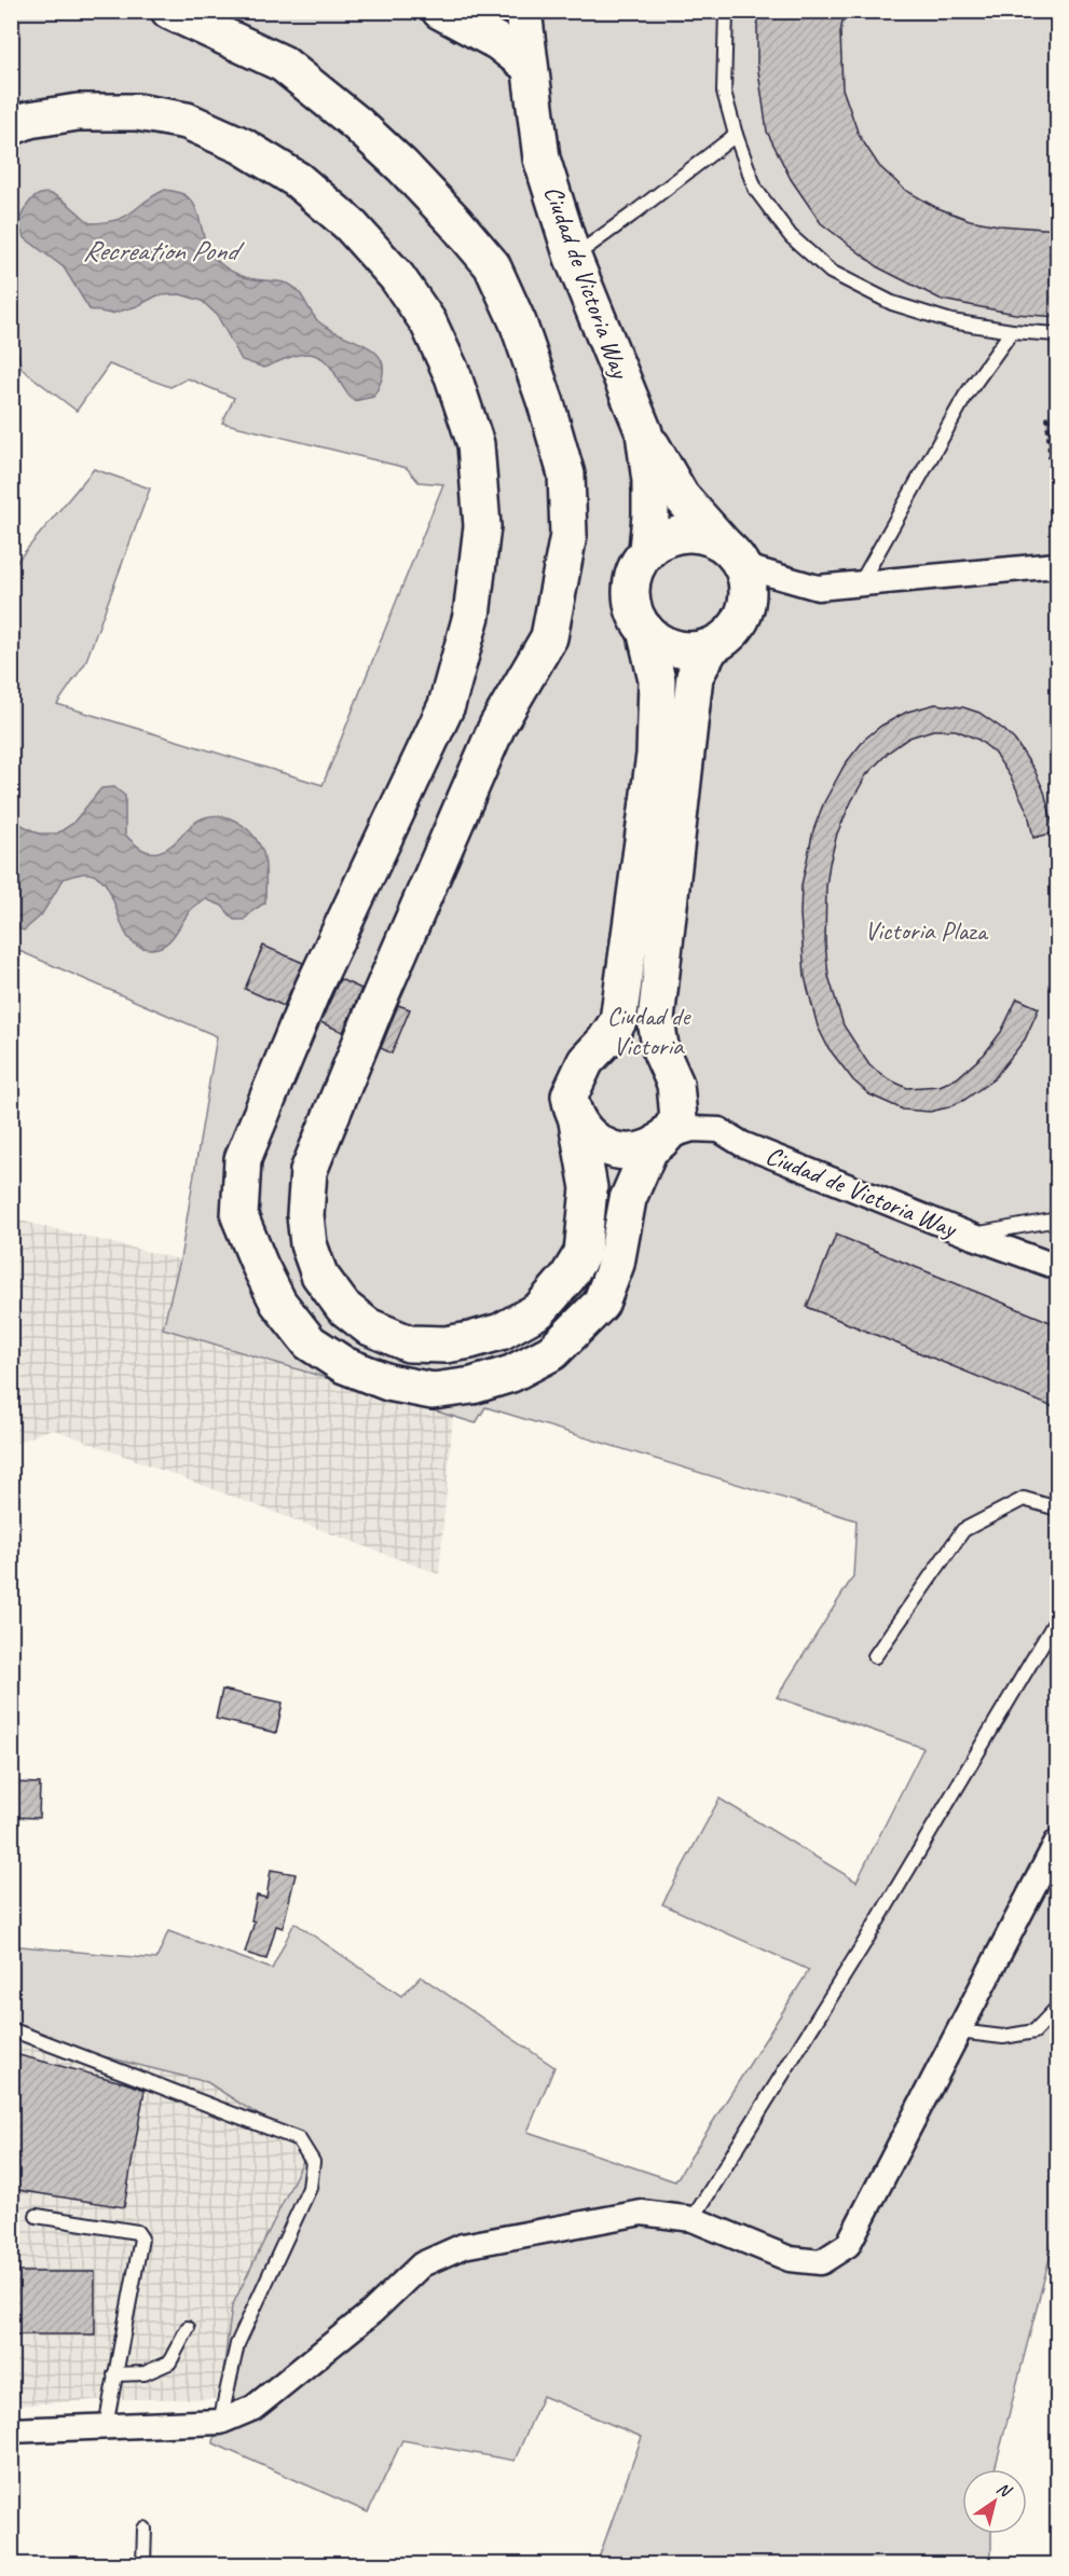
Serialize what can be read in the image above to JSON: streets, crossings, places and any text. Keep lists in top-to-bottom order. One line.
{"streets":{"main road":["Ciudad de Victoria Way"]},"water":["Recreation Pond"],"parks":["Victoria Plaza","Ciudad de Victoria"],"north":"top right"}
